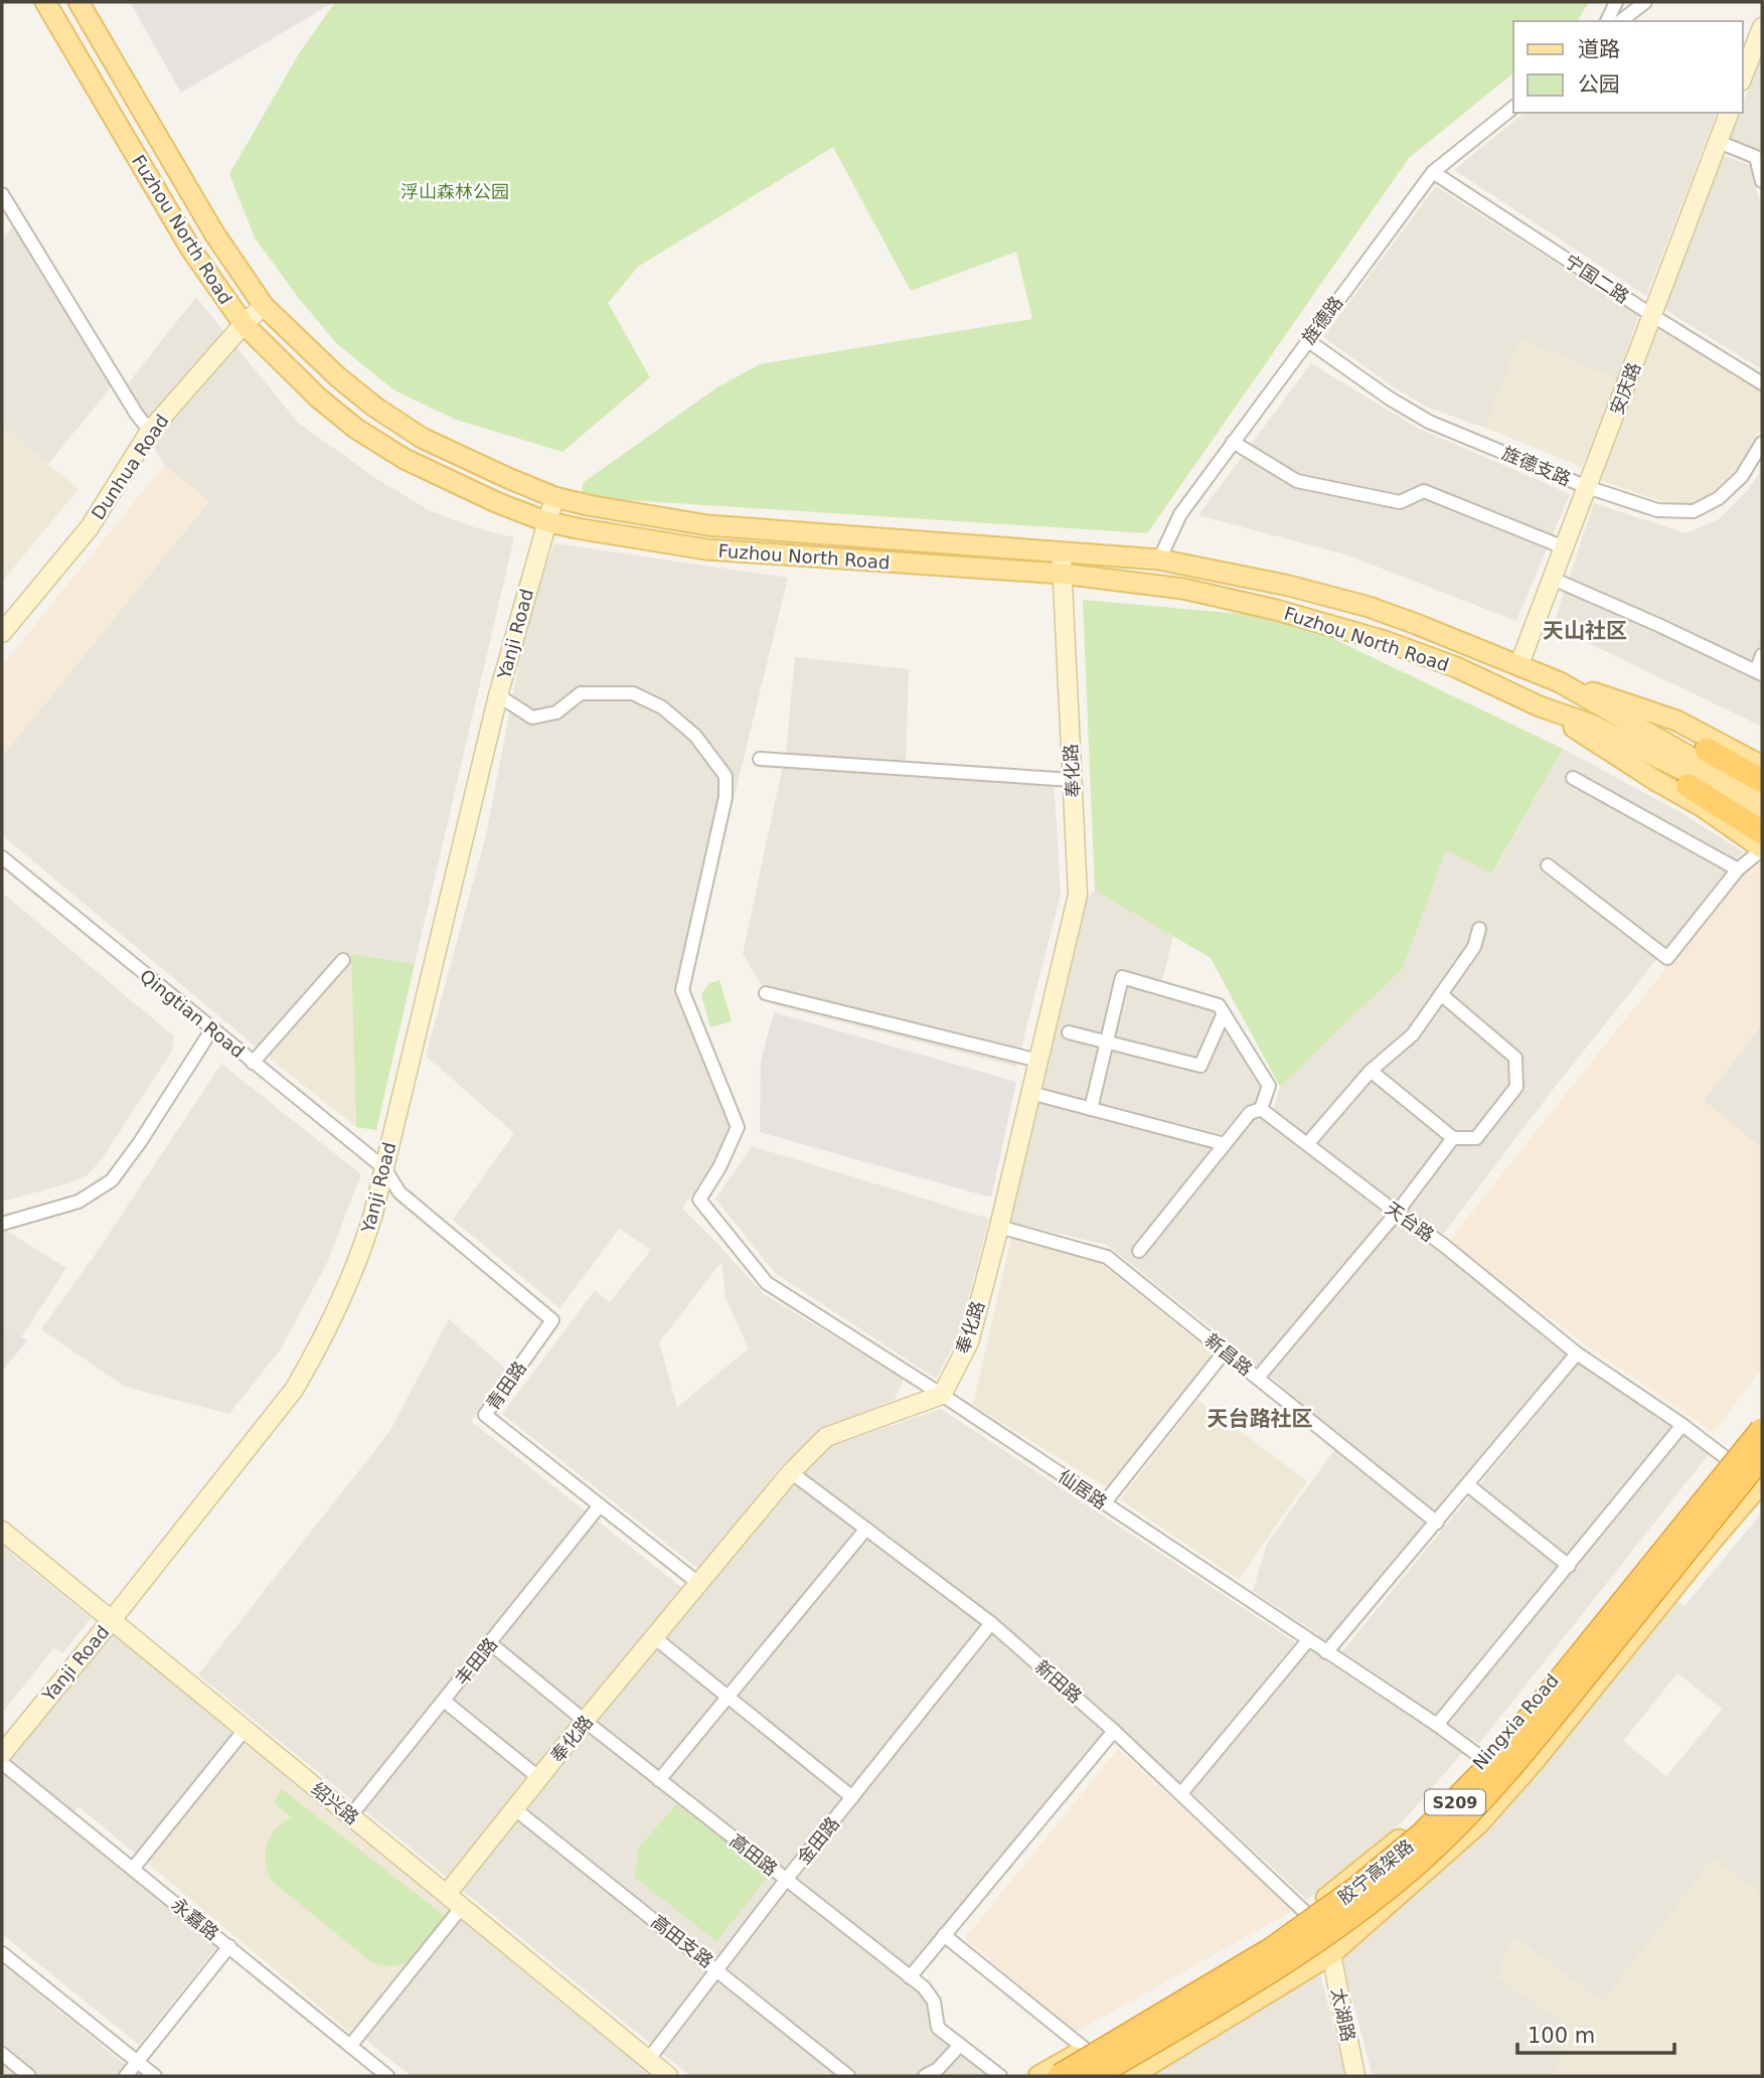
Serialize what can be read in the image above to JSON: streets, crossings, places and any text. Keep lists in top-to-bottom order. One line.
{"streets":{"highway":["S209","胶宁高架路"],"main road":["Fuzhou North Road","Ningxia Road"],"street":["宁国二路","旌德路","安庆路","旌德支路","Dunhua Road","Yanji Road","奉化路","Qingtian Road","天台路","新昌路","青田路","仙居路","丰田路","新田路","绍兴路","金田路","高田路","永嘉路","高田支路","太湖路"]},"crossings":[["Fuzhou North Road","旌德路"],["Fuzhou North Road","安庆路"],["Fuzhou North Road","Dunhua Road"],["Fuzhou North Road","Yanji Road"],["Fuzhou North Road","奉化路"],["宁国二路","旌德路"],["宁国二路","安庆路"],["旌德路","旌德支路"],["安庆路","旌德支路"],["Yanji Road","Qingtian Road"],["Yanji Road","青田路"],["Yanji Road","仙居路"],["Yanji Road","绍兴路"],["奉化路","新昌路"],["奉化路","青田路"],["奉化路","仙居路"],["奉化路","新田路"],["奉化路","绍兴路"],["奉化路","高田路"],["奉化路","高田支路"],["Qingtian Road","青田路"],["天台路","Ningxia Road"],["天台路","胶宁高架路"],["青田路","丰田路"],["仙居路","Ningxia Road"],["丰田路","绍兴路"],["丰田路","高田路"],["新田路","Ningxia Road"],["新田路","金田路"],["新田路","太湖路"],["Ningxia Road","胶宁高架路"],["绍兴路","金田路"],["金田路","高田路"],["金田路","高田支路"]],"districts":["天山社区","天台路社区"],"parks":["浮山森林公园"],"legend":["道路","公园"],"scale_bar":"100 m"}
